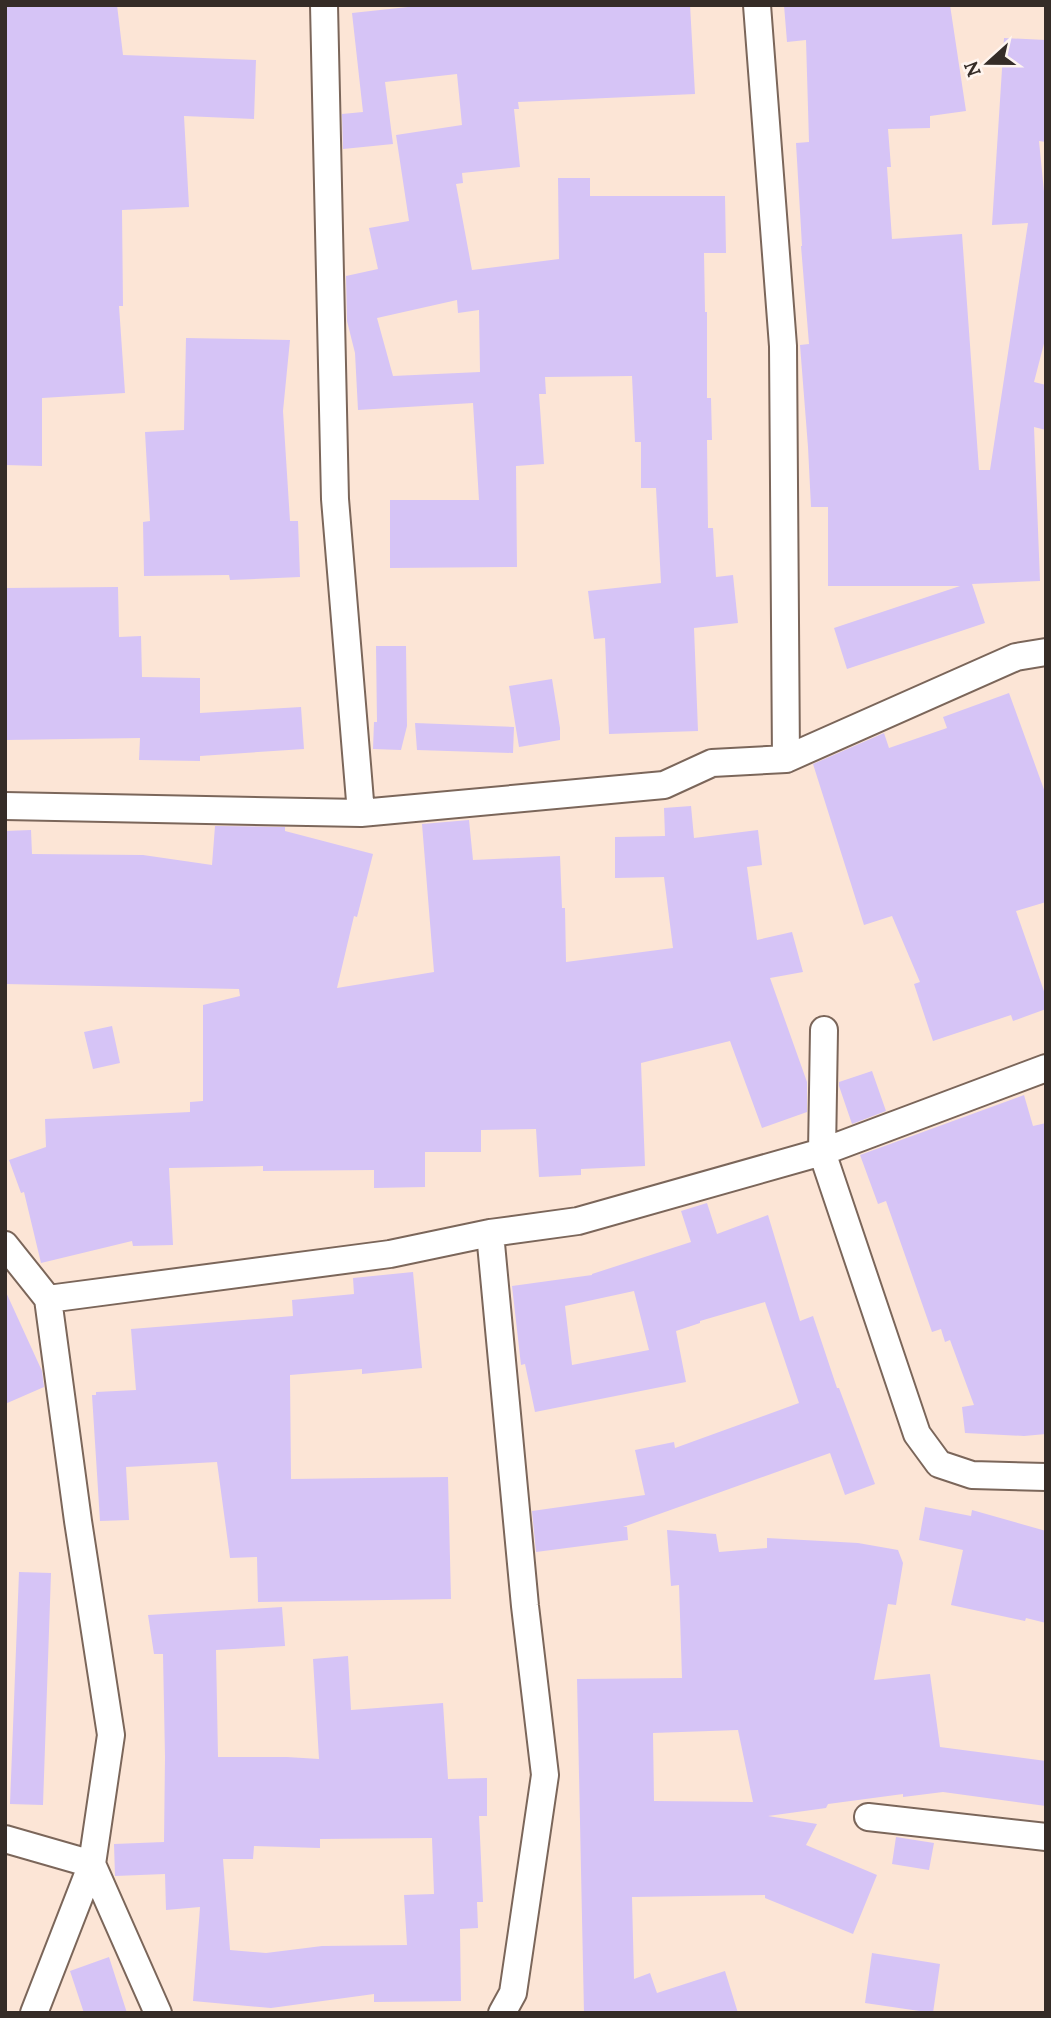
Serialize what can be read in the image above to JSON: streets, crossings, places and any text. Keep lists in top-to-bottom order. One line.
{"north":"left"}
